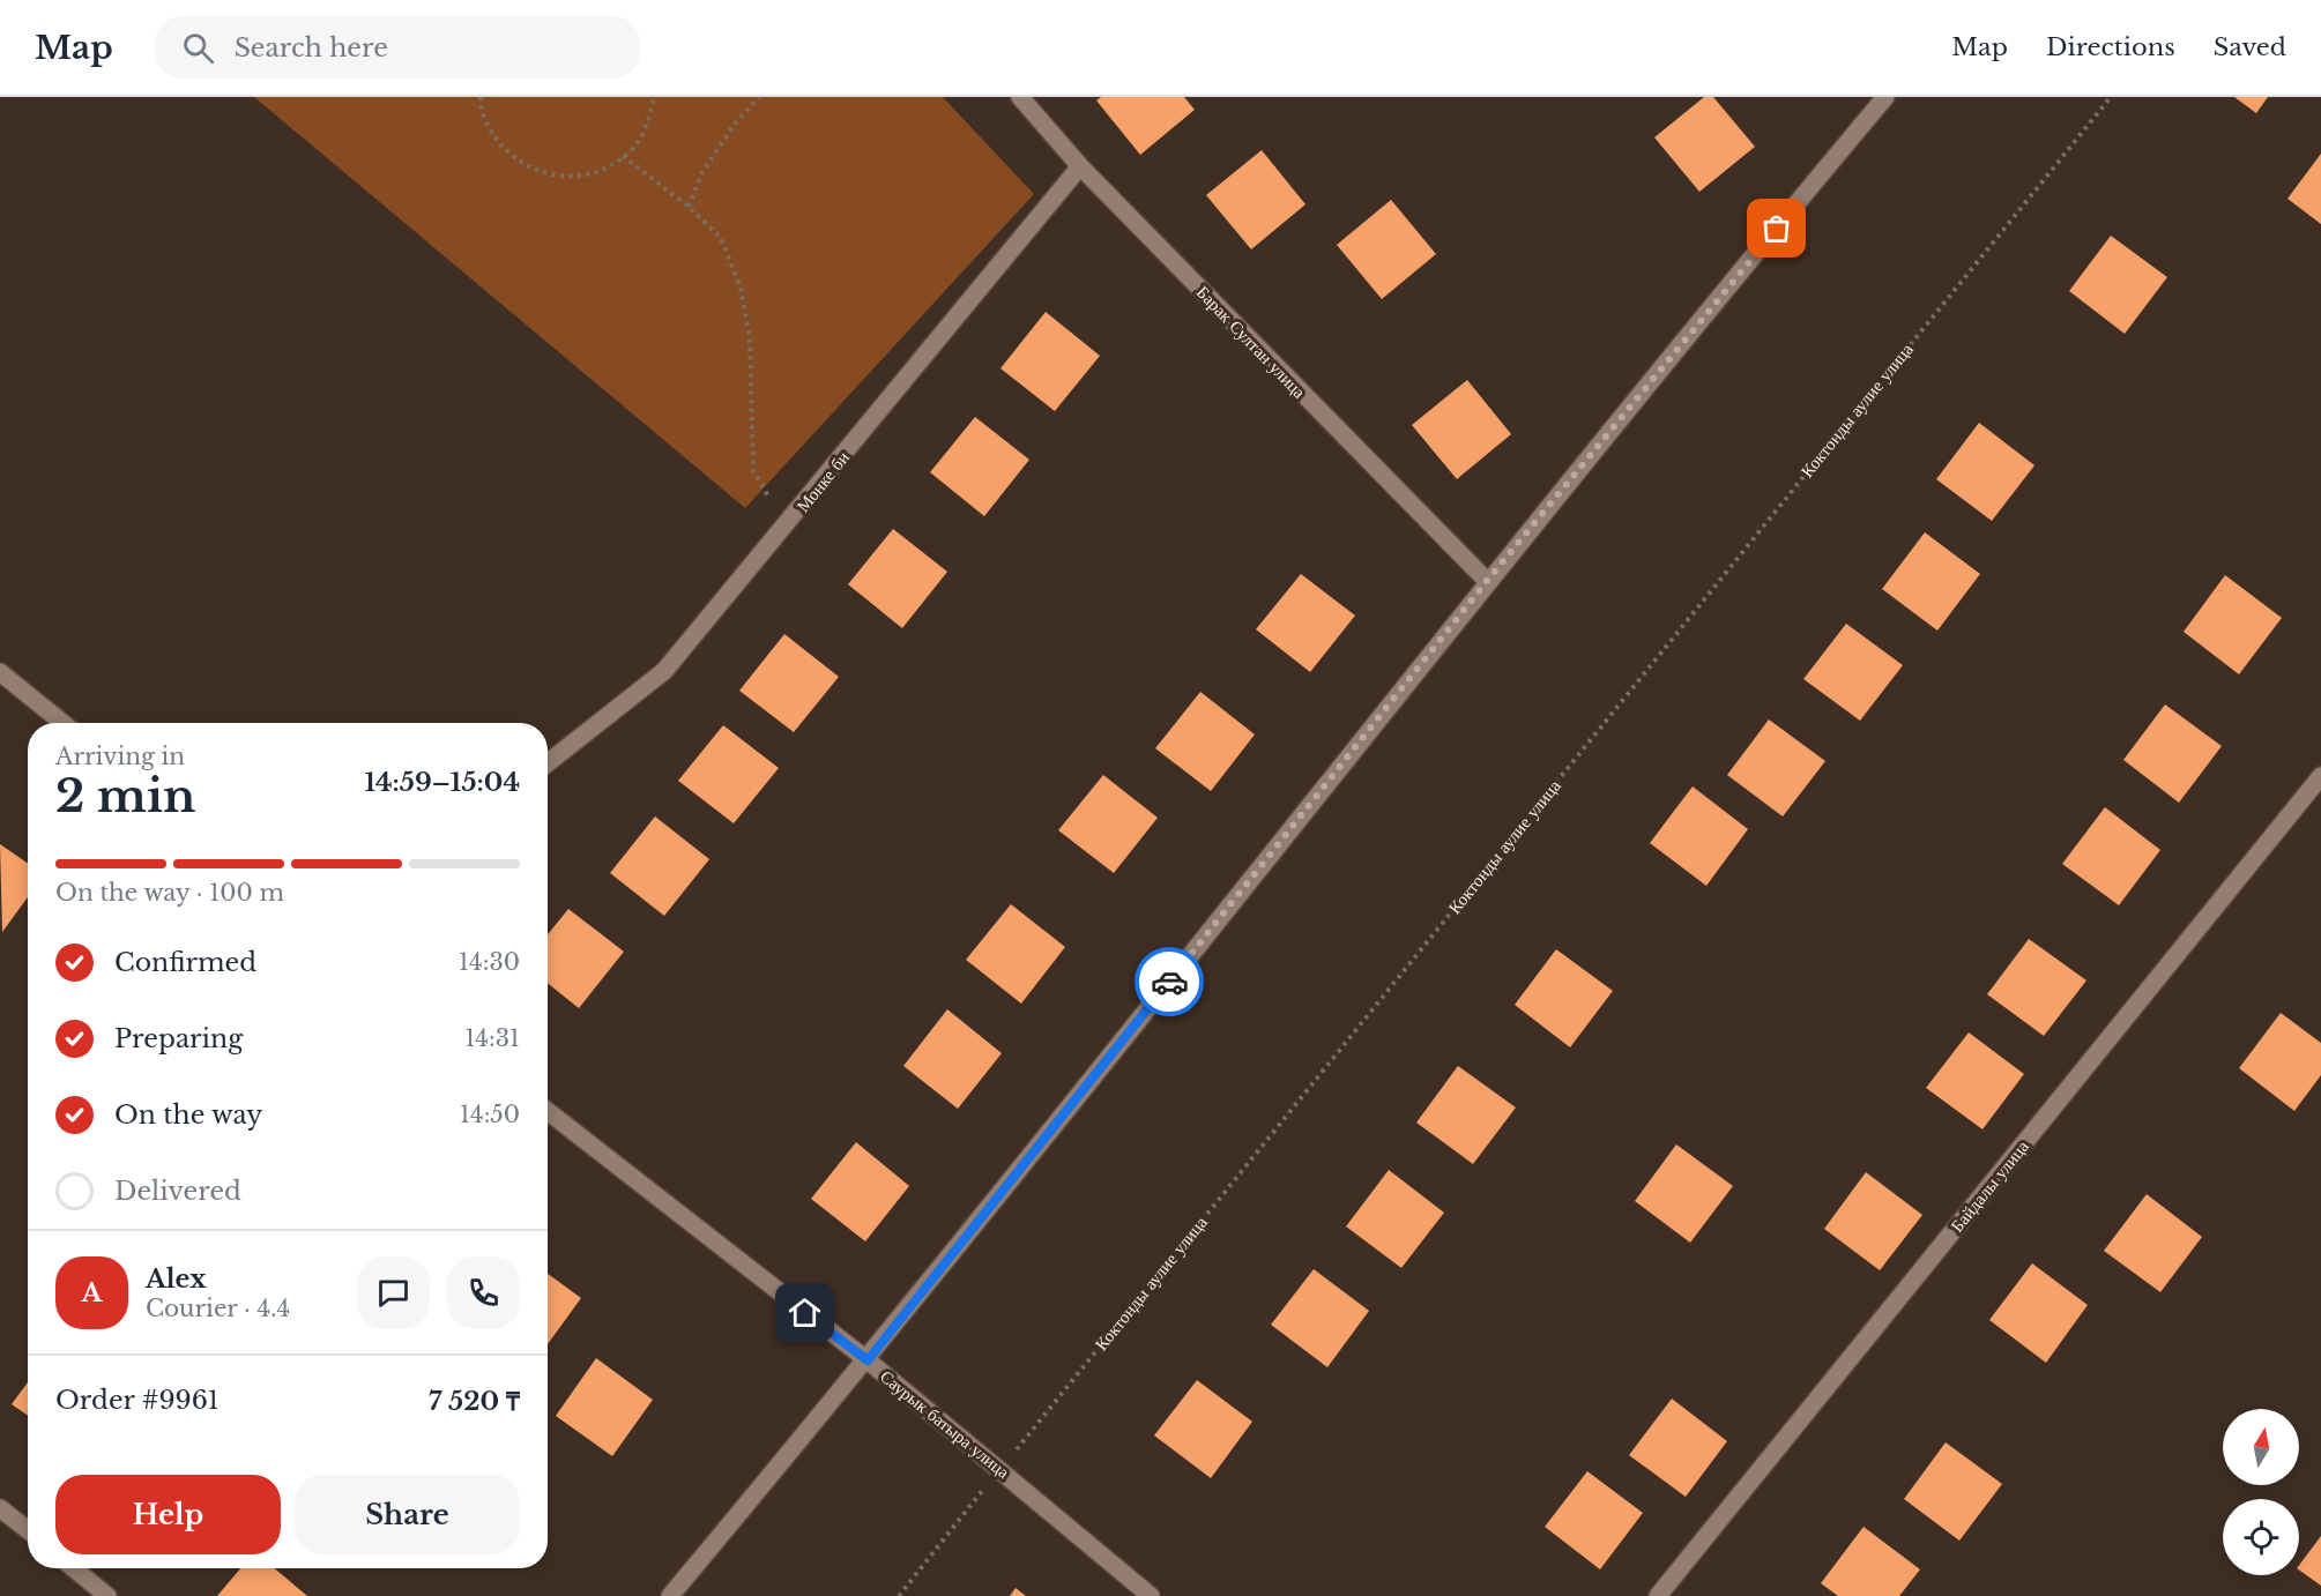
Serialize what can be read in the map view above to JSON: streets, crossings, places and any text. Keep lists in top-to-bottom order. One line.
{"streets":{"street":["Барак Султан улица","Монке би","Байдалы улица","Саурык батыра улица"],"path":["Коктонды аулие улица"]},"crossings":[["Барак Султан улица","Монке би"],["Коктонды аулие улица","Саурык батыра улица"]],"north":"top","page":{"header":"Map","search":"Search here","nav":["Map","Directions","Saved"],"heading":["2 min","Arriving in","14:59–15:04"],"panel":["Alex","Courier · 4.4","Order #9961","7 520 ₸"],"bar":"On the way · 100 m","list":[["Confirmed","14:30"],["Preparing","14:31"],["On the way","14:50"],"Delivered"],"round":"A","buttons":["Help","Share"]}}
